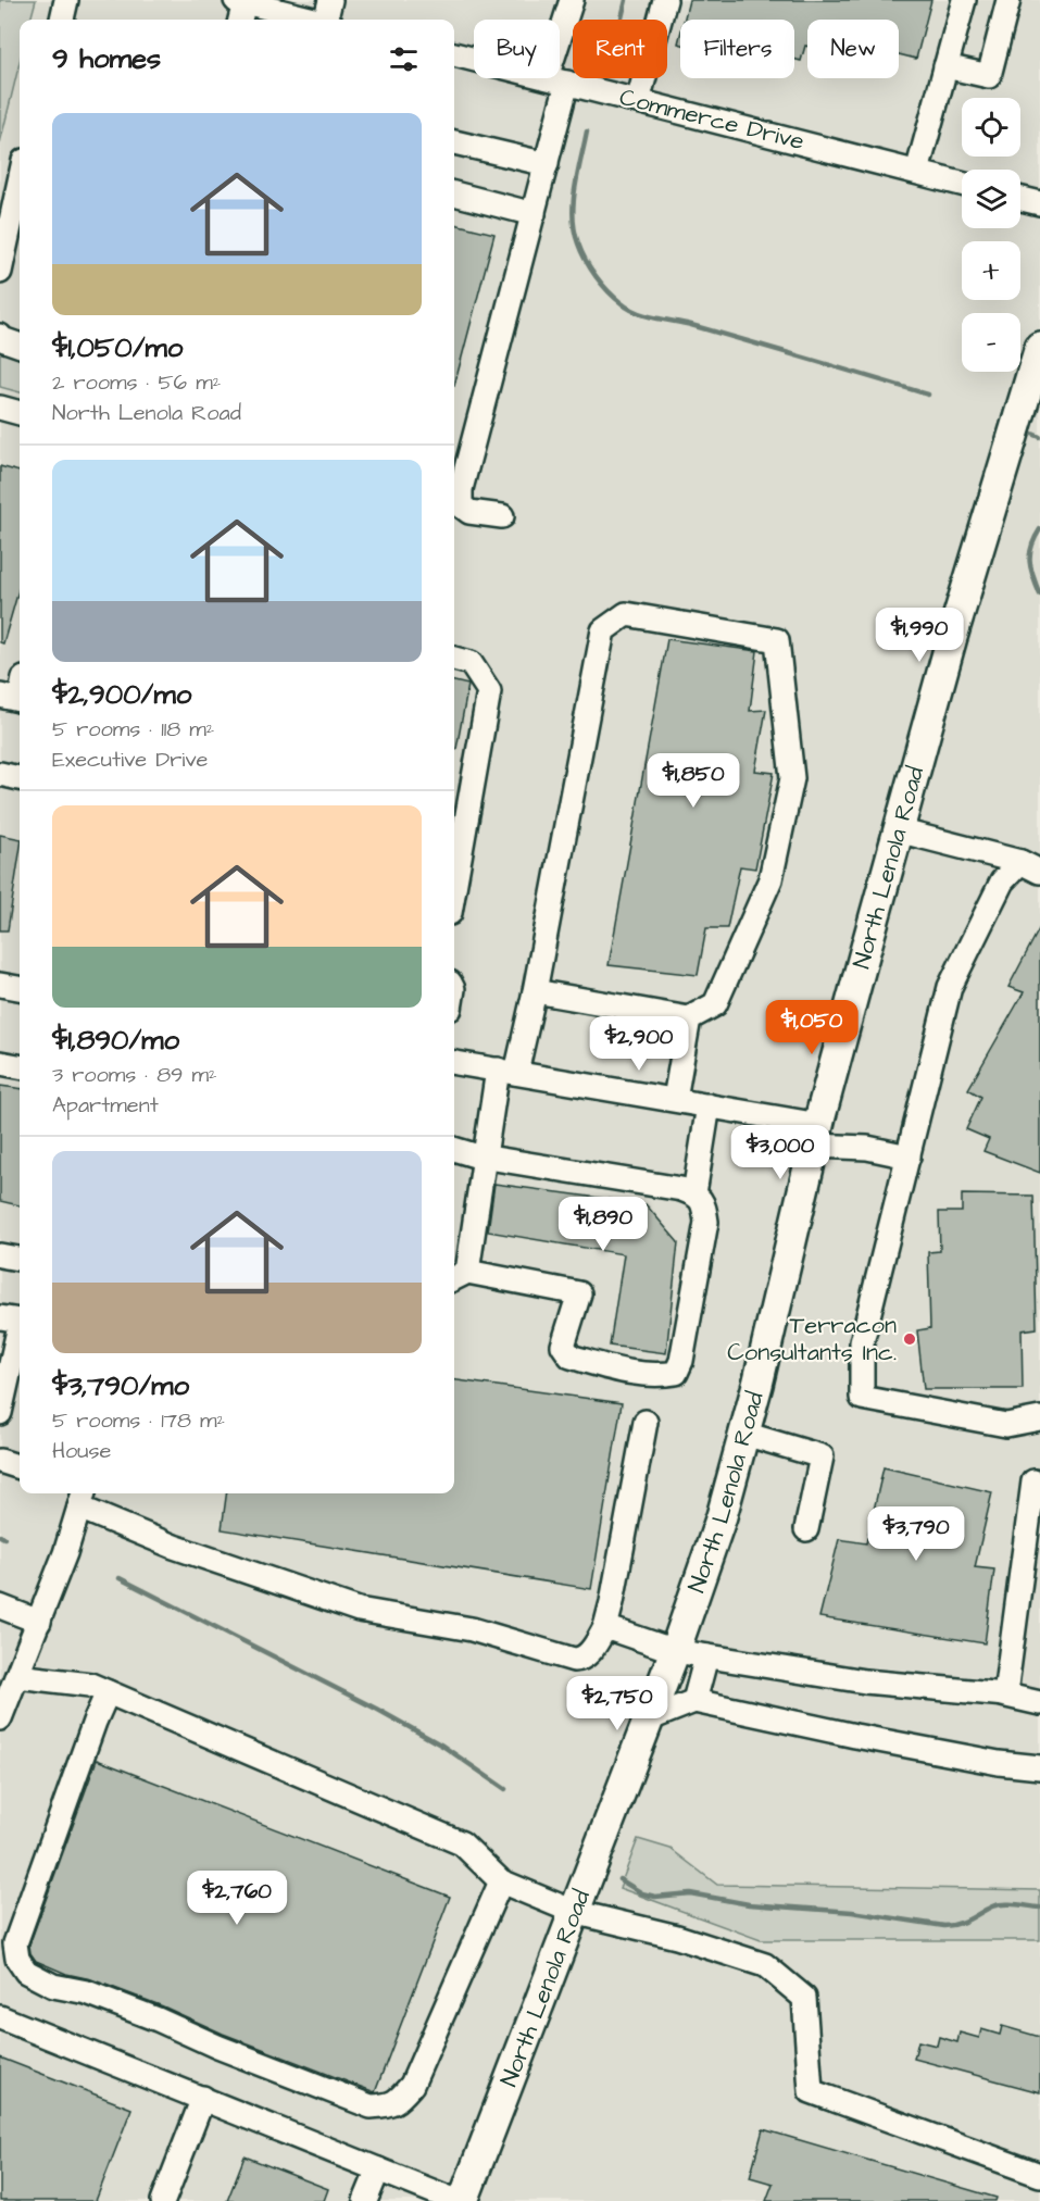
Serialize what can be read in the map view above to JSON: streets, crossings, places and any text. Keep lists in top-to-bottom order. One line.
{"streets":{"main road":["North Lenola Road"],"street":["Commerce Drive"]},"places":["Terracon Consultants Inc."],"page":{"chip":["Buy","Rent","Filters","New"],"heading":"9 homes","map_buttons":["+","−"],"list":[{"name":"$1,050/mo","note":"2 rooms · 56 m² · North Lenola Road"},{"name":"$2,900/mo","note":"5 rooms · 118 m² · Executive Drive"},{"name":"$1,890/mo","note":"3 rooms · 89 m² · Apartment"},{"name":"$3,790/mo","note":"5 rooms · 178 m² · House"}],"price":["$1,990","$1,850","$1,050","$2,900","$3,000","$1,890","$3,790","$2,750","$2,760"]}}
